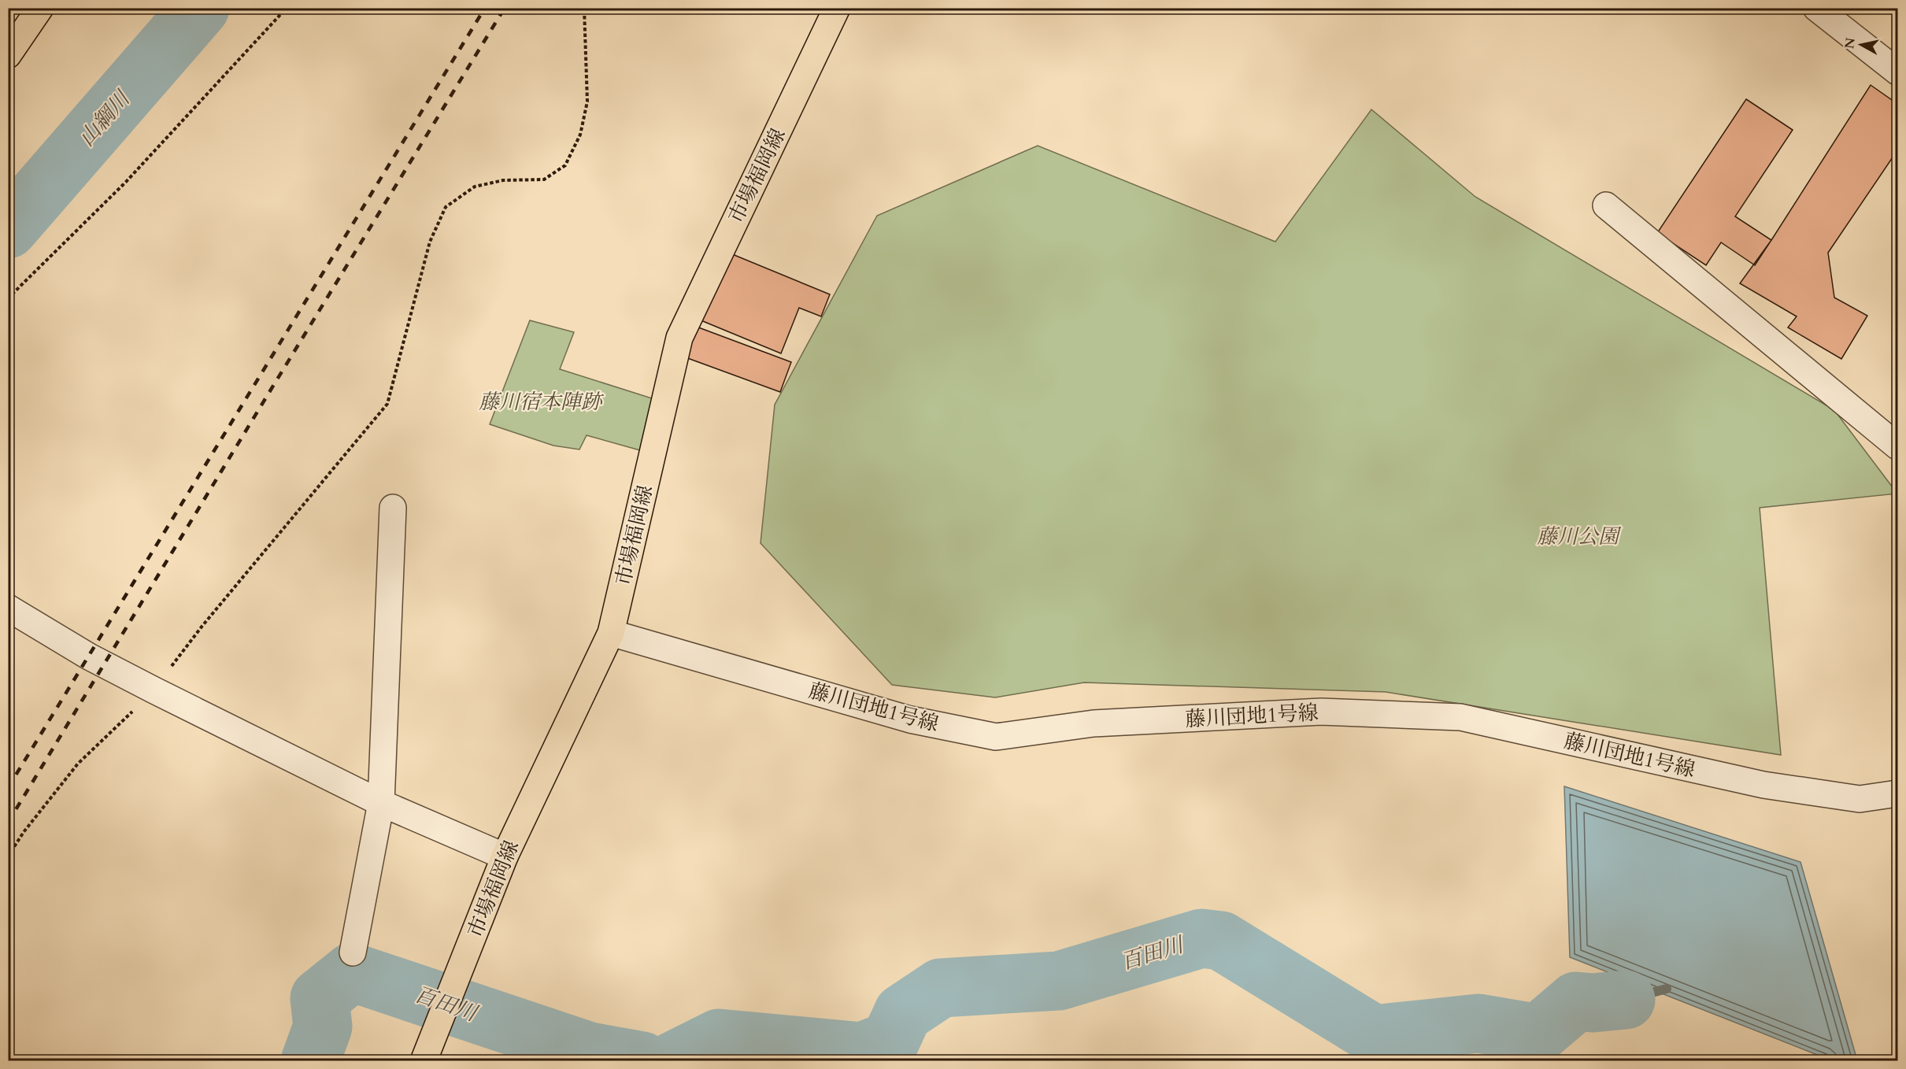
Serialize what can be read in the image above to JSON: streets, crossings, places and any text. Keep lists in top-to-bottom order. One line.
{"streets":{"main road":["市場福岡線"],"street":["藤川団地1号線"]},"crossings":[["市場福岡線","藤川団地1号線"]],"water":["山綱川","百田川"],"parks":["藤川宿本陣跡","藤川公園"],"north":"left"}
